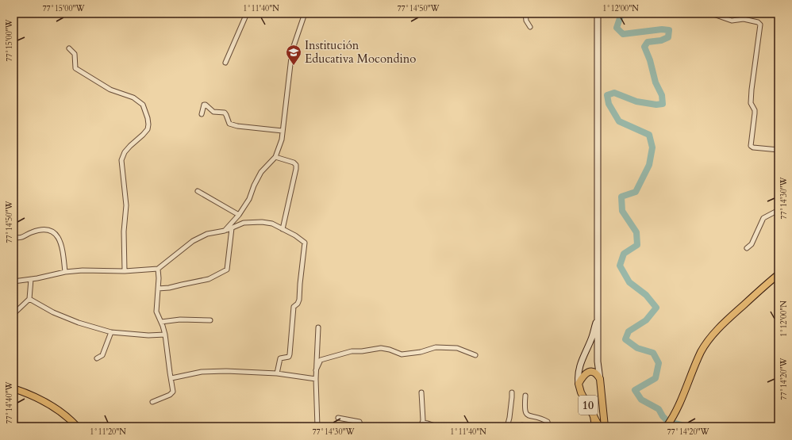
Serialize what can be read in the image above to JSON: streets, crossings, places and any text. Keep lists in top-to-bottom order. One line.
{"streets":{"main road":["10"]},"places":{"school or university":["Institución Educativa Mocondino"]},"coordinates":["77°15'00\"W","1°11'40\"N","77°14'50\"W","1°12'00\"N","77°14'30\"W","77°14'20\"W","77°14'40\"W","1°11'20\"N"]}
